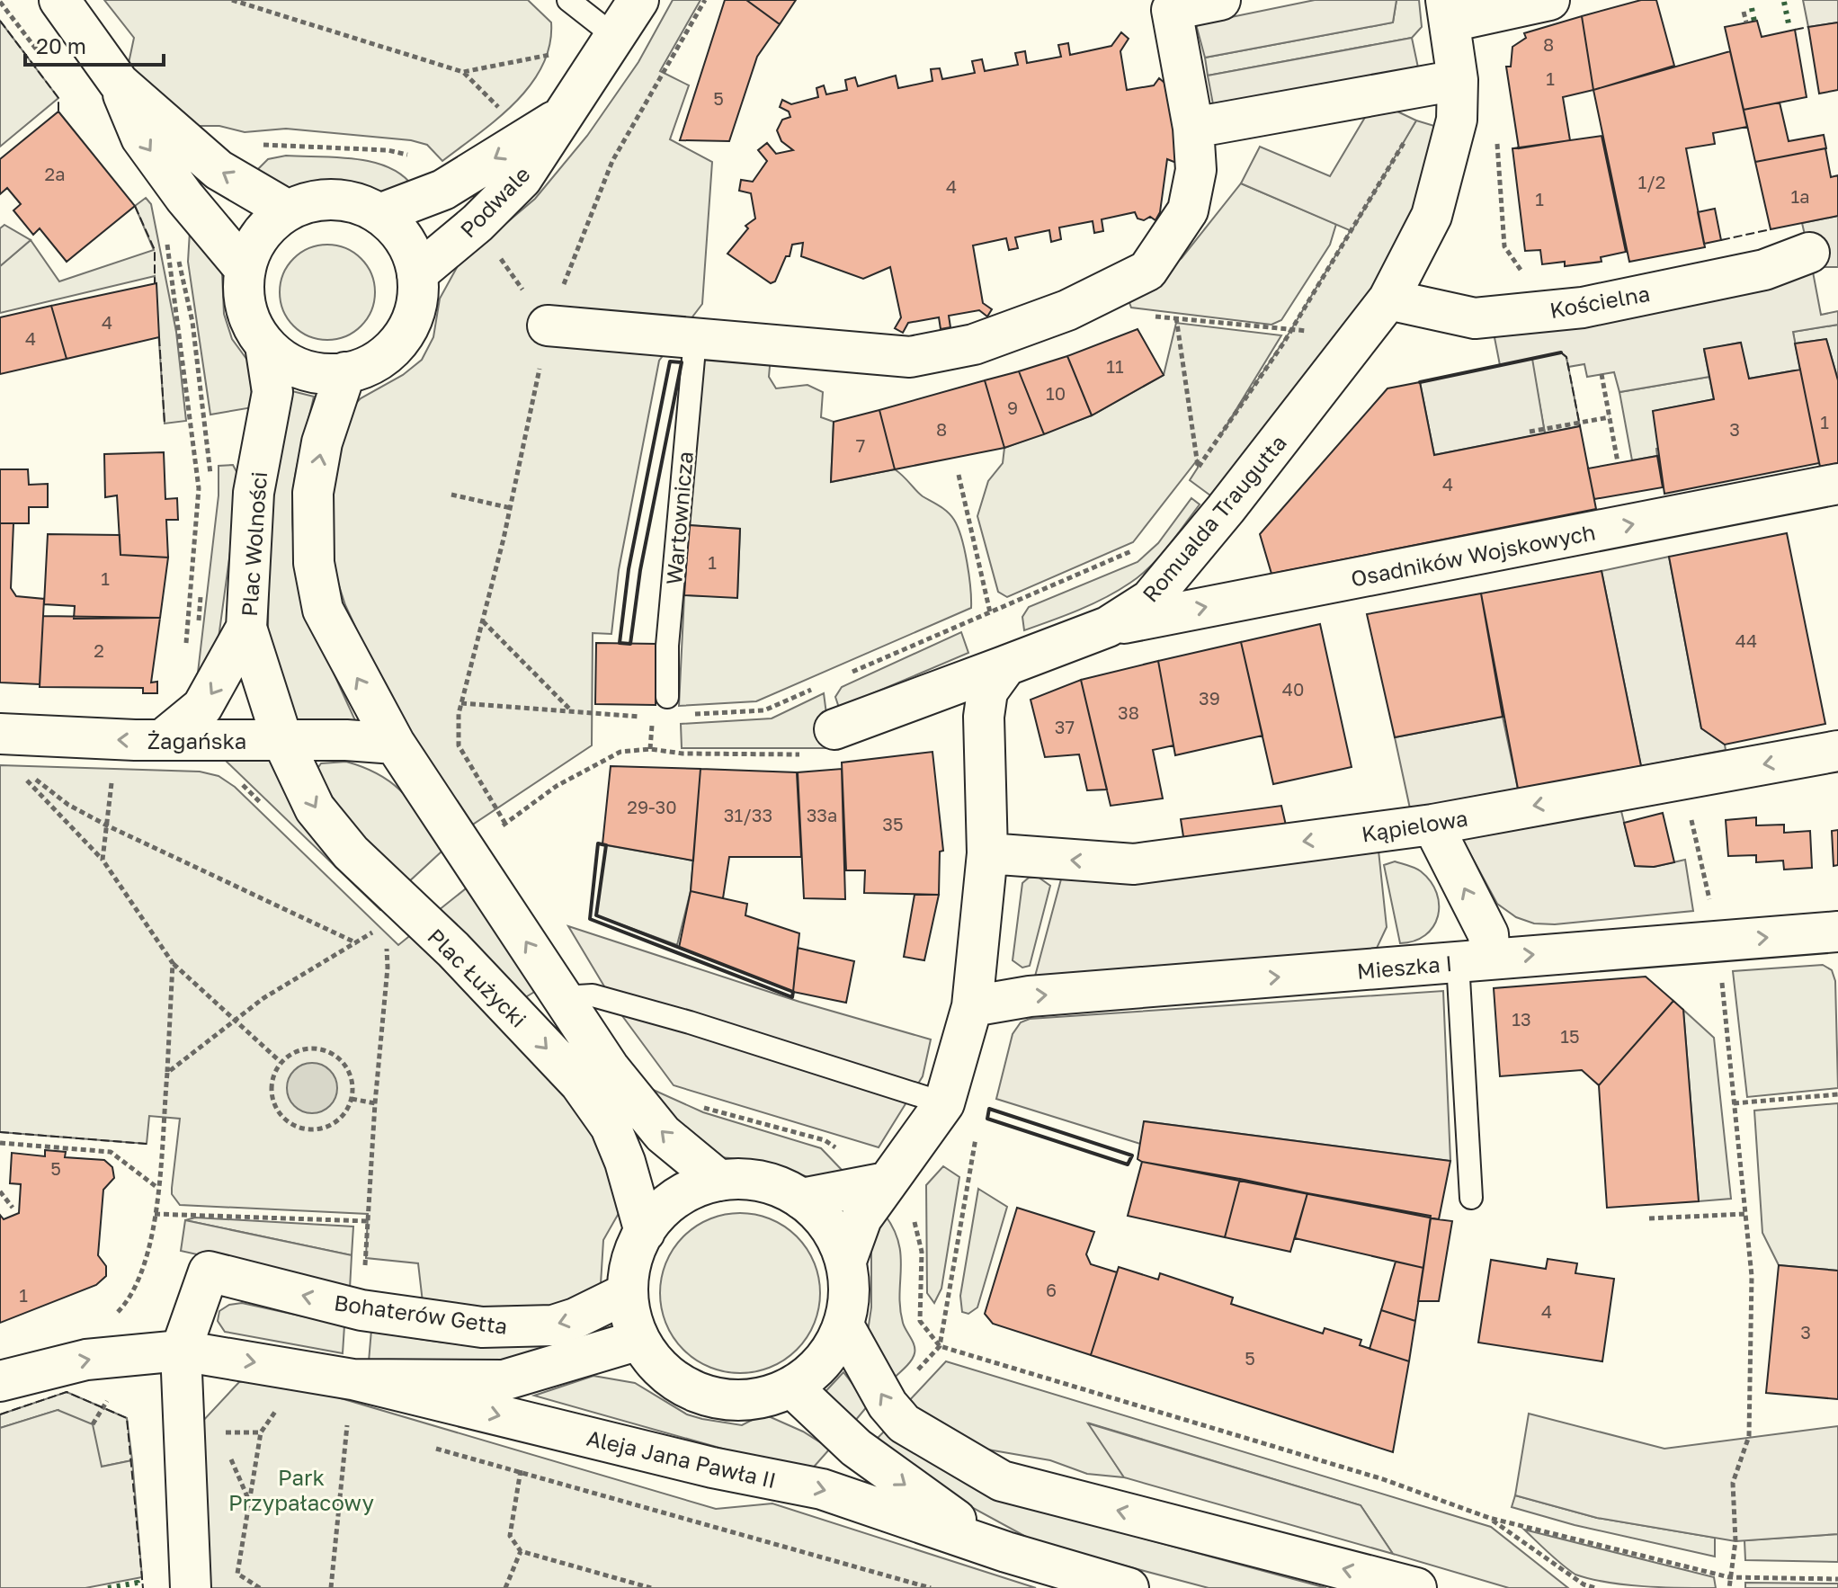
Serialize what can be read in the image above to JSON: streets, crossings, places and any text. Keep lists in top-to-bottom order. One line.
{"streets":{"street":["Podwale","Kościelna","Romualda Traugutta","Plac Wolności","Osadników Wojskowych","Żagańska","Kąpielowa","Mieszka I","Plac Łużycki","Bohaterów Getta","Aleja Jana Pawła II"],"lane":["Wartownicza"]},"crossings":[["Podwale","Plac Wolności"],["Kościelna","Romualda Traugutta"],["Romualda Traugutta","Osadników Wojskowych"],["Plac Wolności","Żagańska"],["Plac Wolności","Plac Łużycki"],["Żagańska","Plac Łużycki"],["Plac Łużycki","Bohaterów Getta"],["Plac Łużycki","Aleja Jana Pawła II"],["Bohaterów Getta","Aleja Jana Pawła II"]],"one_way":["Osadników Wojskowych","Żagańska","Kąpielowa","Mieszka I"],"parks":["Park Przypałacowy"],"house_numbers":["8","1","5","2a","1/2","4","1a","1","4","4","11","10","9","1","8","3","7","4","1","1","44","2","40","39","38","37","29-30","31/33","33a","35","13","15","5","6","1","4","3","5"],"scale_bar":"20 m"}
